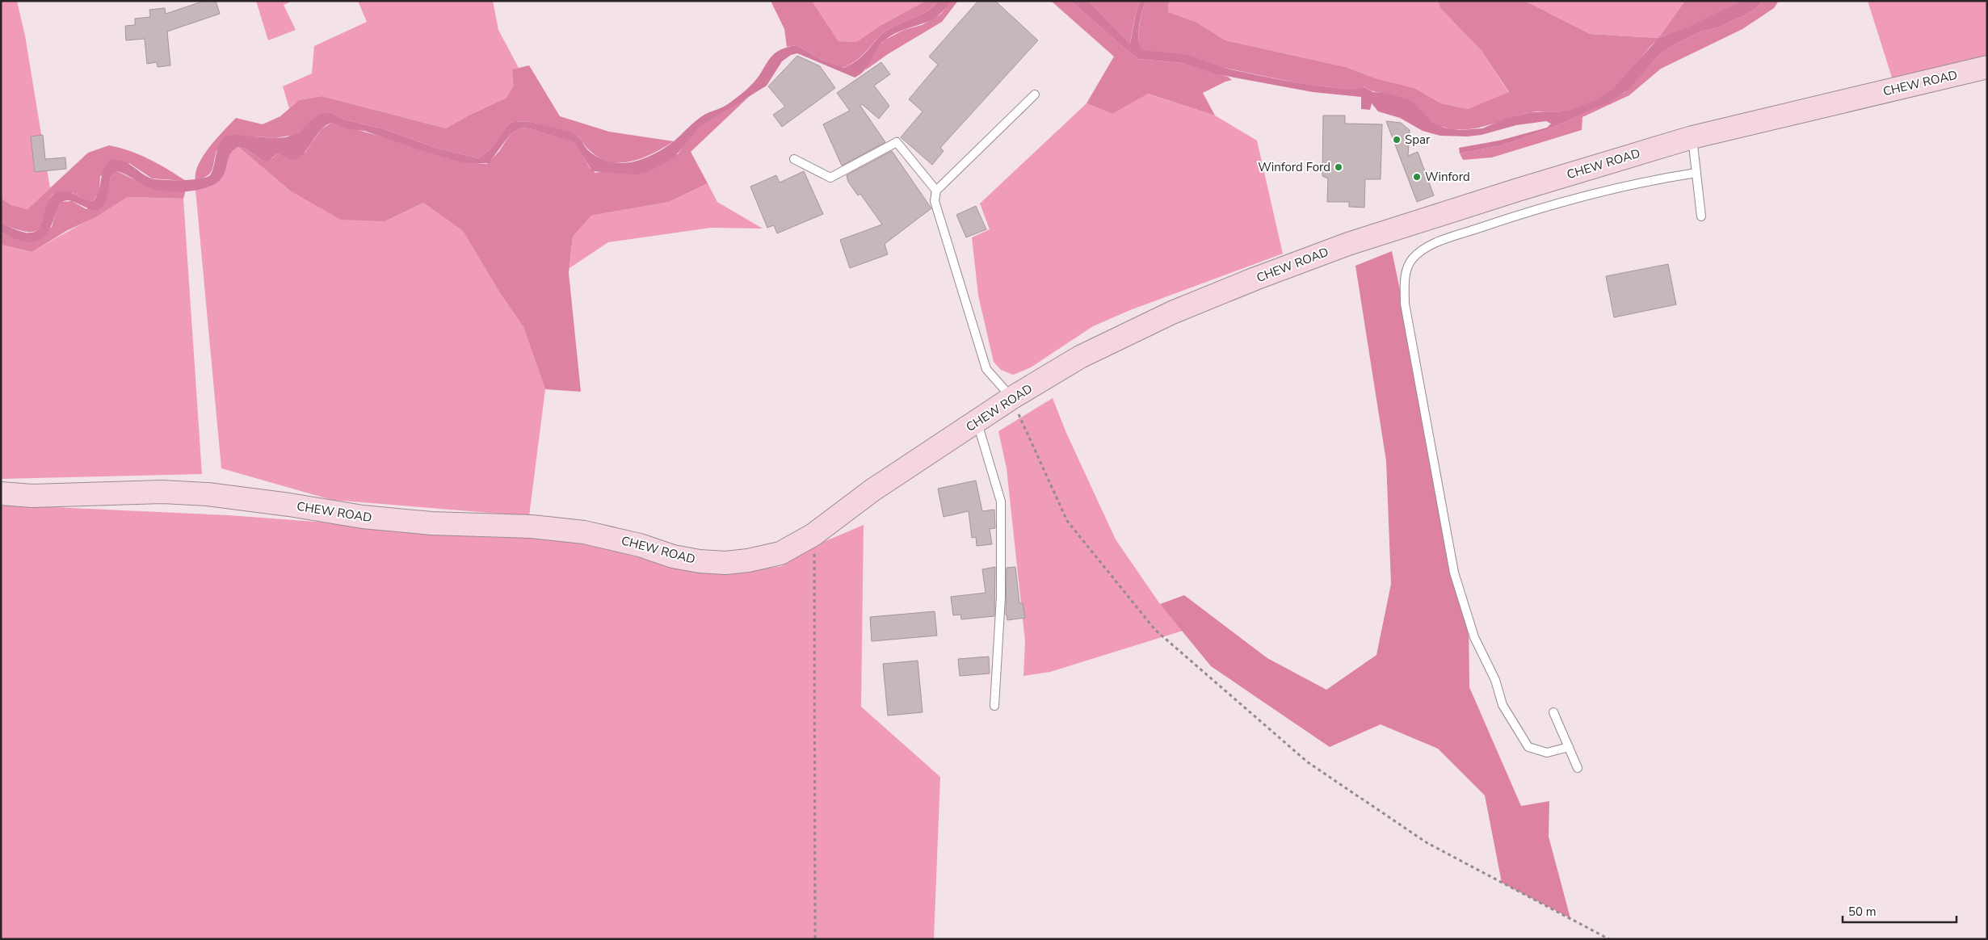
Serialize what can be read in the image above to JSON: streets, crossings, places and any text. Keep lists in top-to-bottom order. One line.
{"streets":{"main road":["CHEW ROAD"]},"places":["Spar","Winford Ford","Winford"],"scale_bar":"50 m"}
